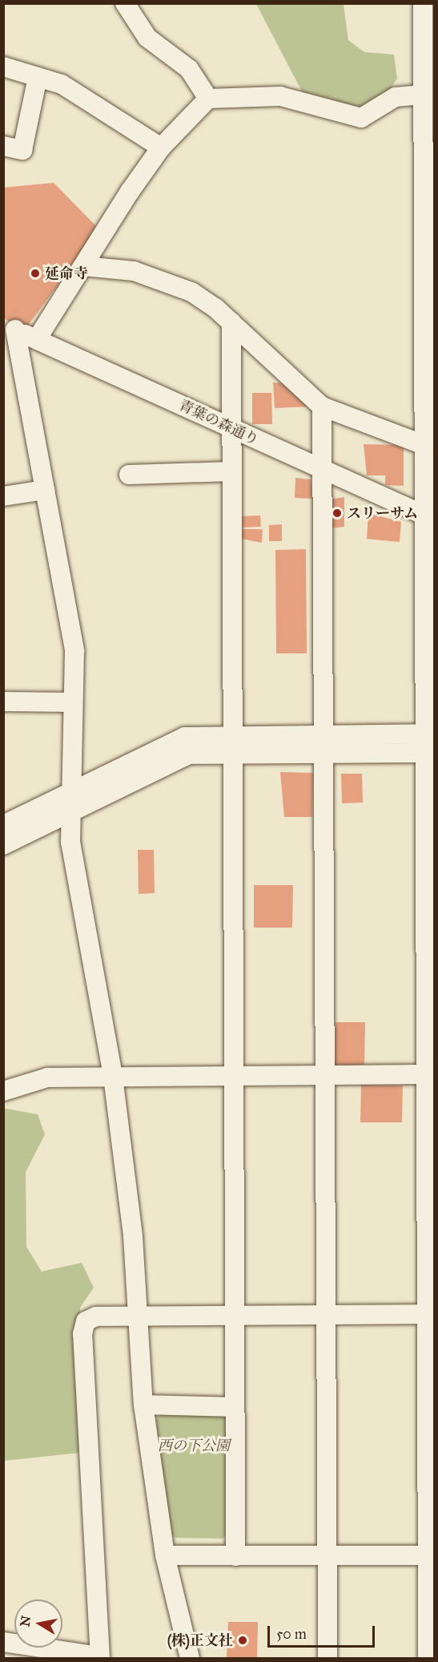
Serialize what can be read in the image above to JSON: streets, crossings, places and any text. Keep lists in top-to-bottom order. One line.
{"streets":{"street":["青葉の森通り"]},"parks":["西の下公園"],"places":["延命寺","スリーサム","(株)正文社"],"scale_bar":"50 m","north":"left"}
